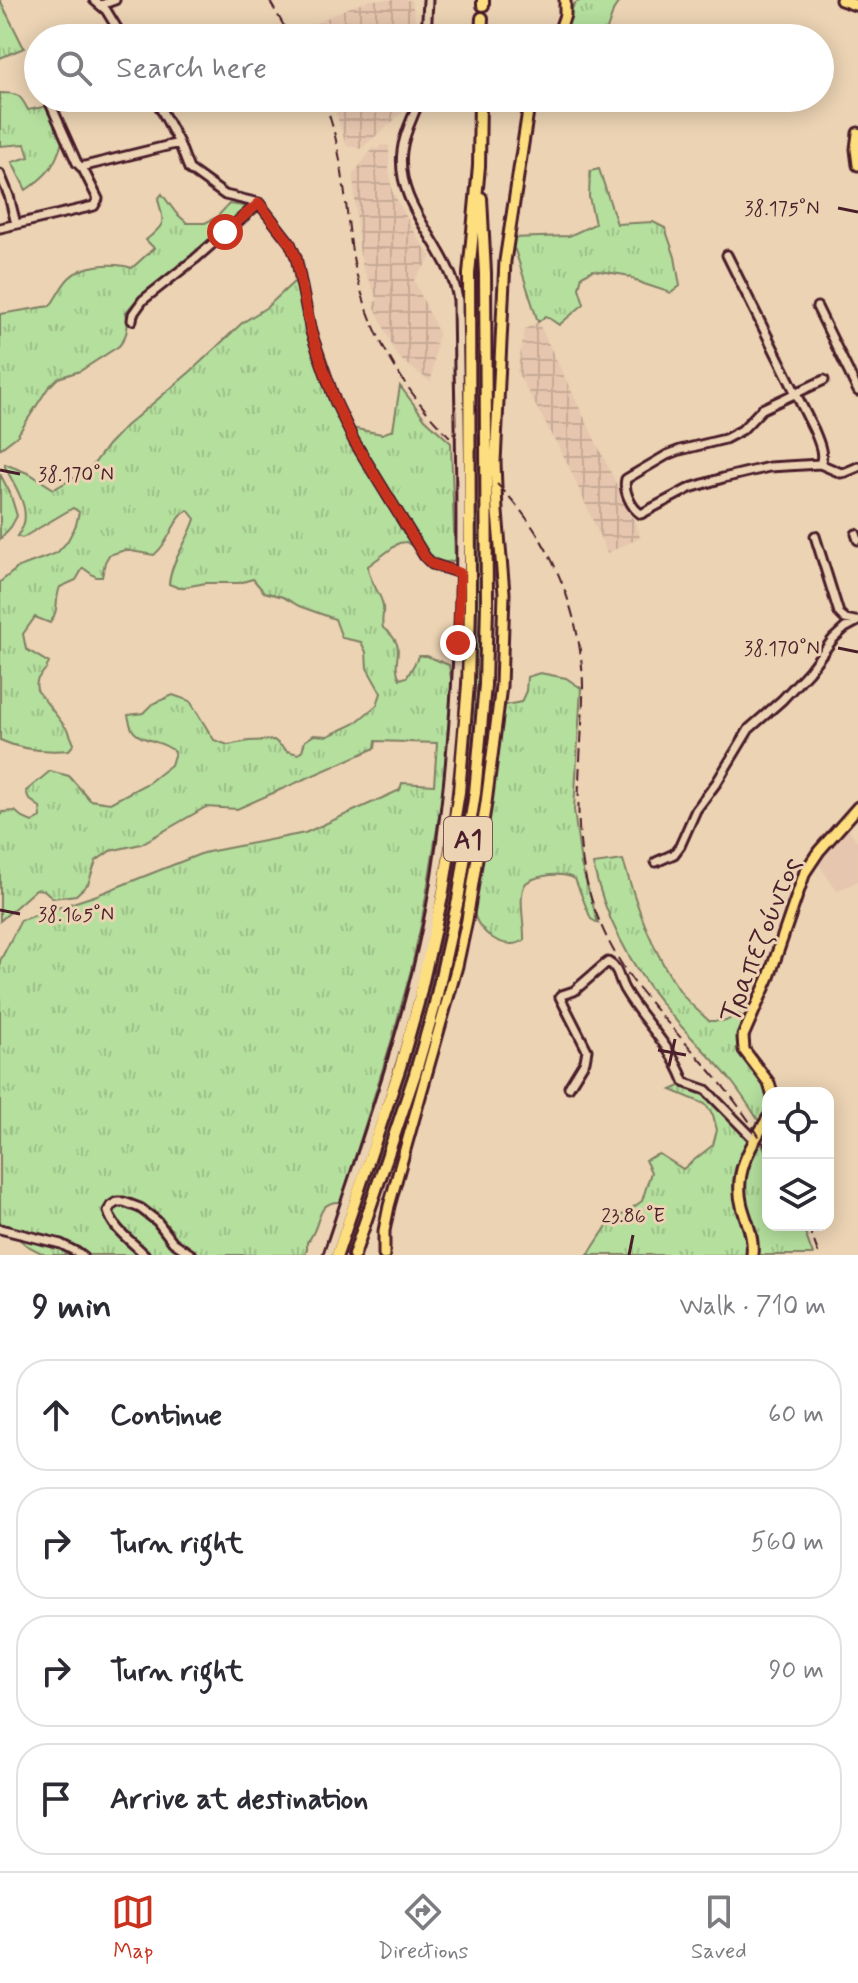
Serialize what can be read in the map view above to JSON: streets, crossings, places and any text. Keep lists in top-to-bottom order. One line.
{"streets":{"highway":["Α1"],"main road":["Τραπεζούντος"]},"page":{"search":"Search here","heading":["9 min","Walk · 710 m"],"list":[["Continue","60 m"],["Turn right","560 m"],["Turn right","90 m"],"Arrive at destination"],"nav":["Map","Directions","Saved"]},"coordinates":["38.175°N","38.170°N","38.165°N","23.86°E"]}
